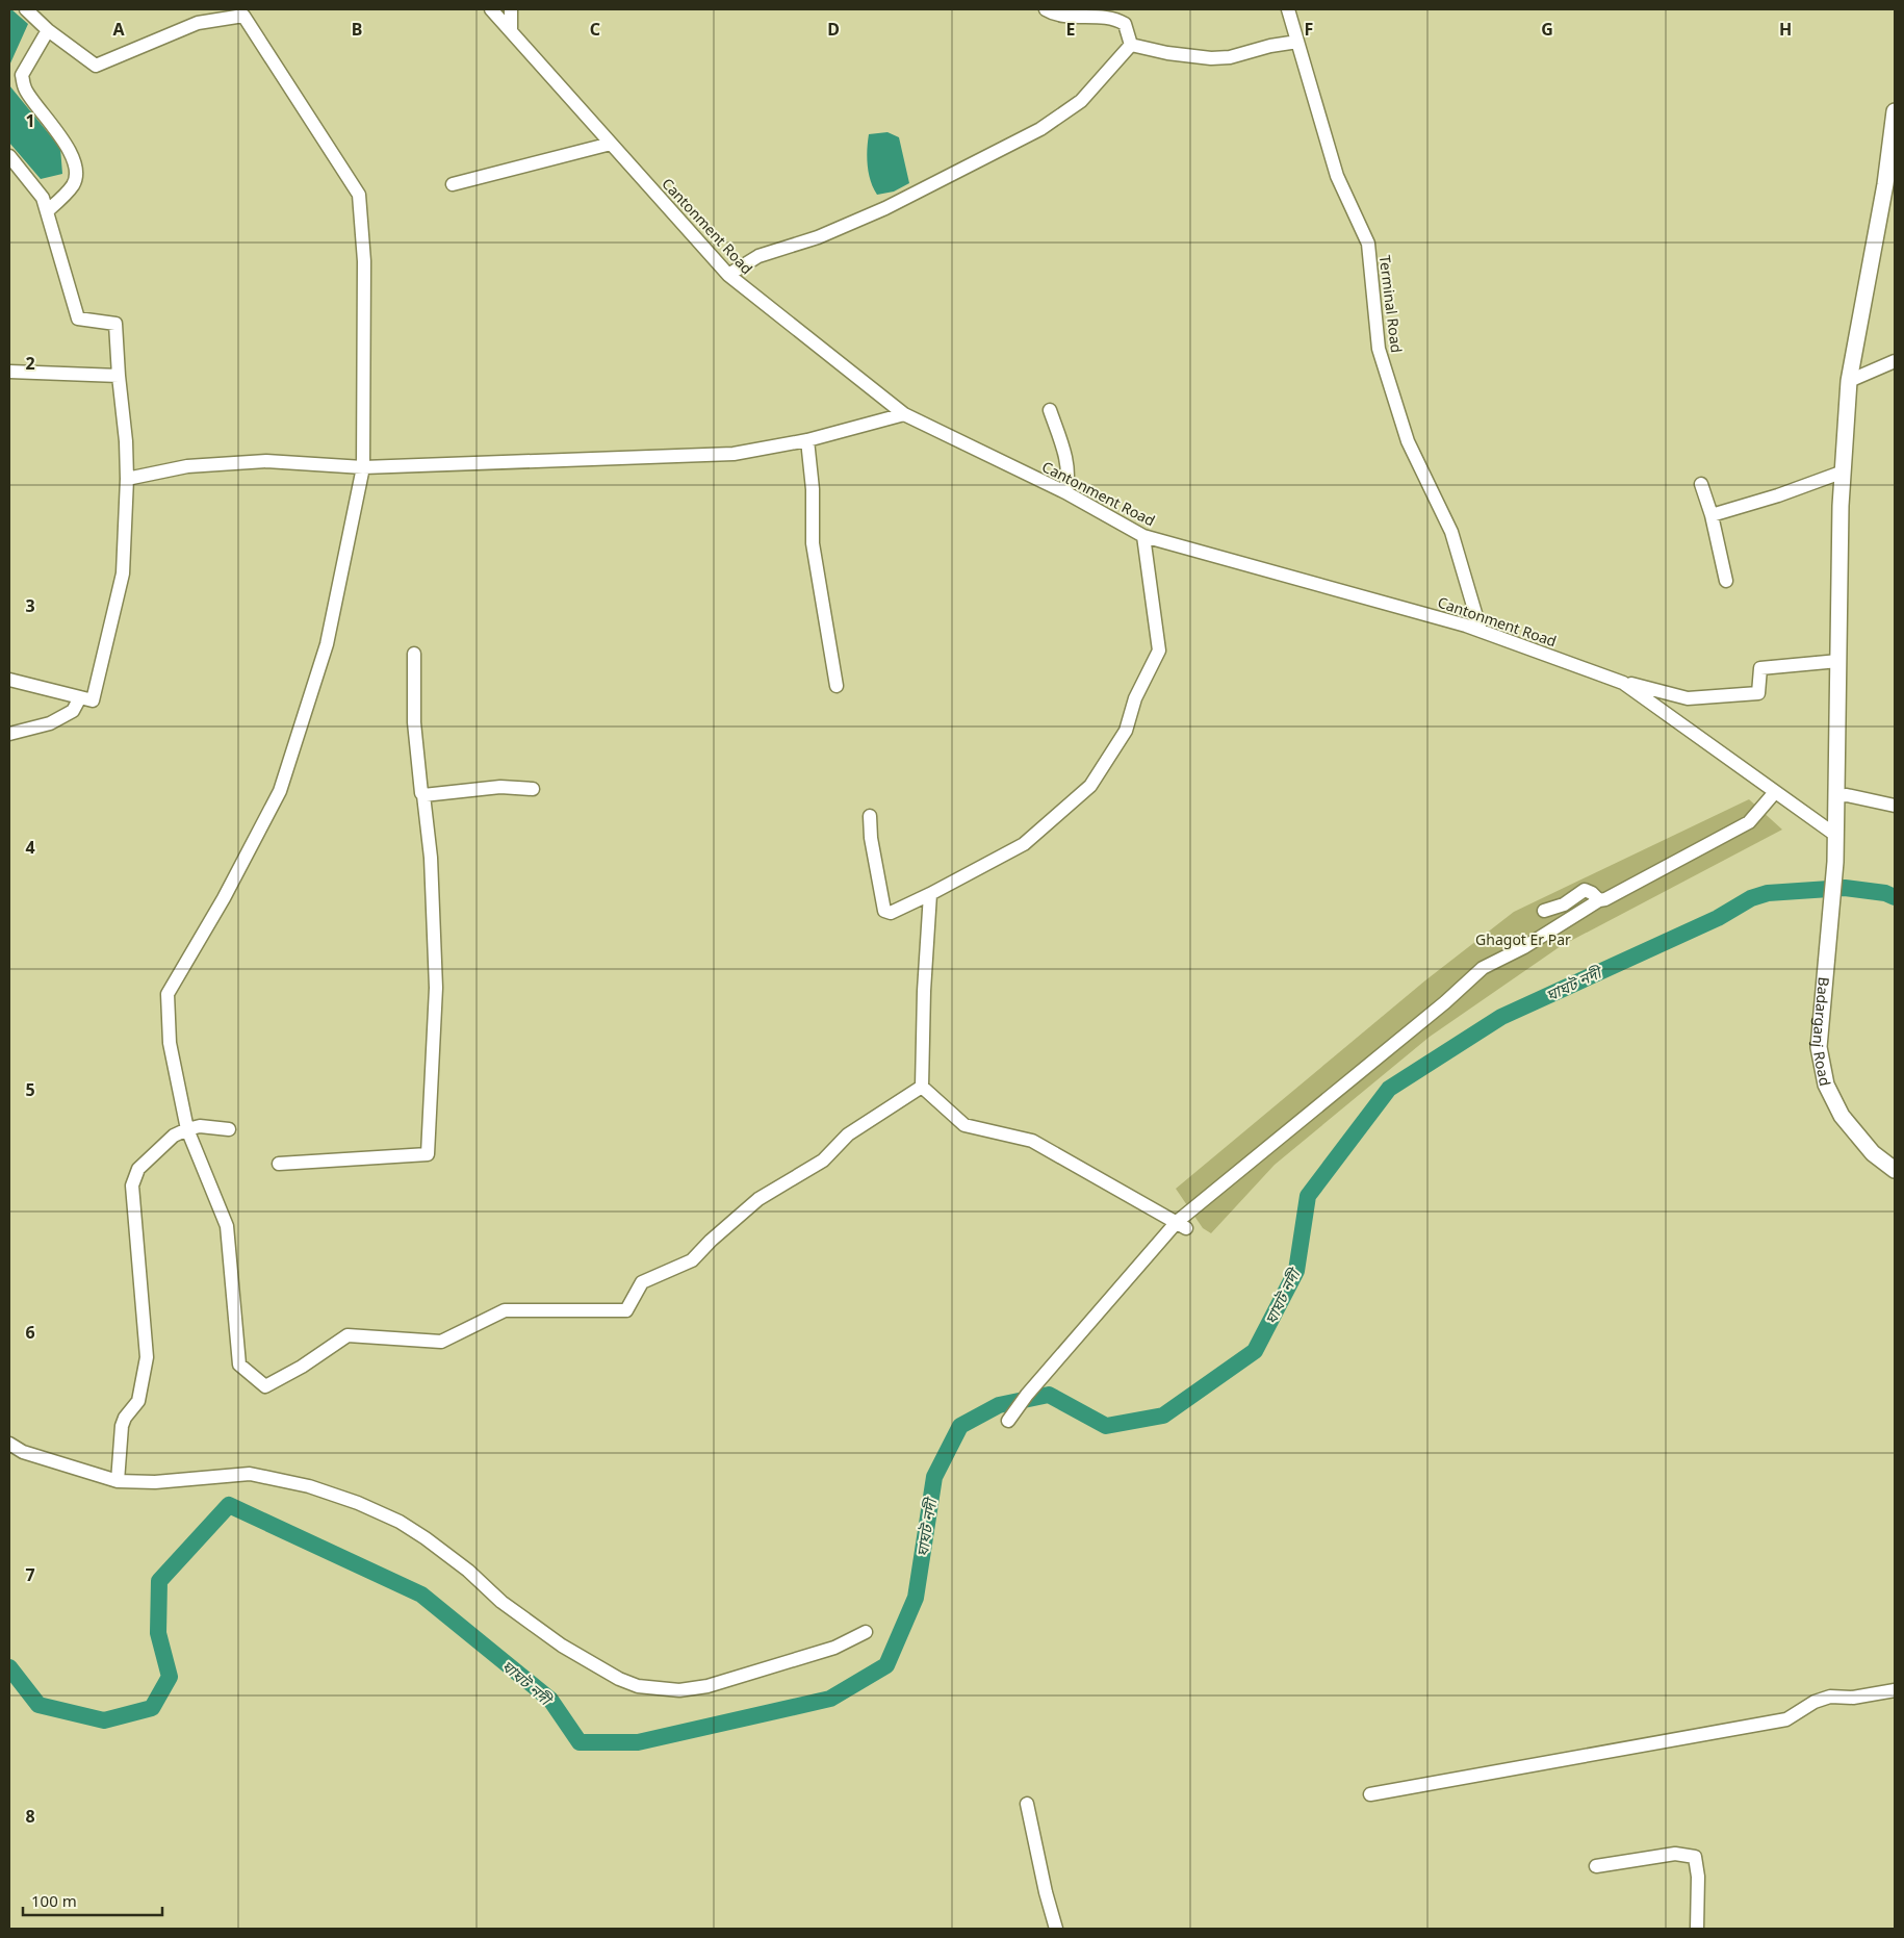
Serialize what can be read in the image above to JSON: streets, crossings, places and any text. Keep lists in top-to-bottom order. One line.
{"streets":{"main road":["Badarganj Road"],"street":["Cantonment Road","Terminal Road"]},"crossings":[["Cantonment Road","Terminal Road"],["Cantonment Road","Badarganj Road"]],"water":["ঘাঘট নদী"],"parks":["Ghagot Er Par"],"scale_bar":"100 m","grid":{"columns":["A","B","C","D","E","F","G","H"],"rows":["1","2","3","4","5","6","7","8"]}}
